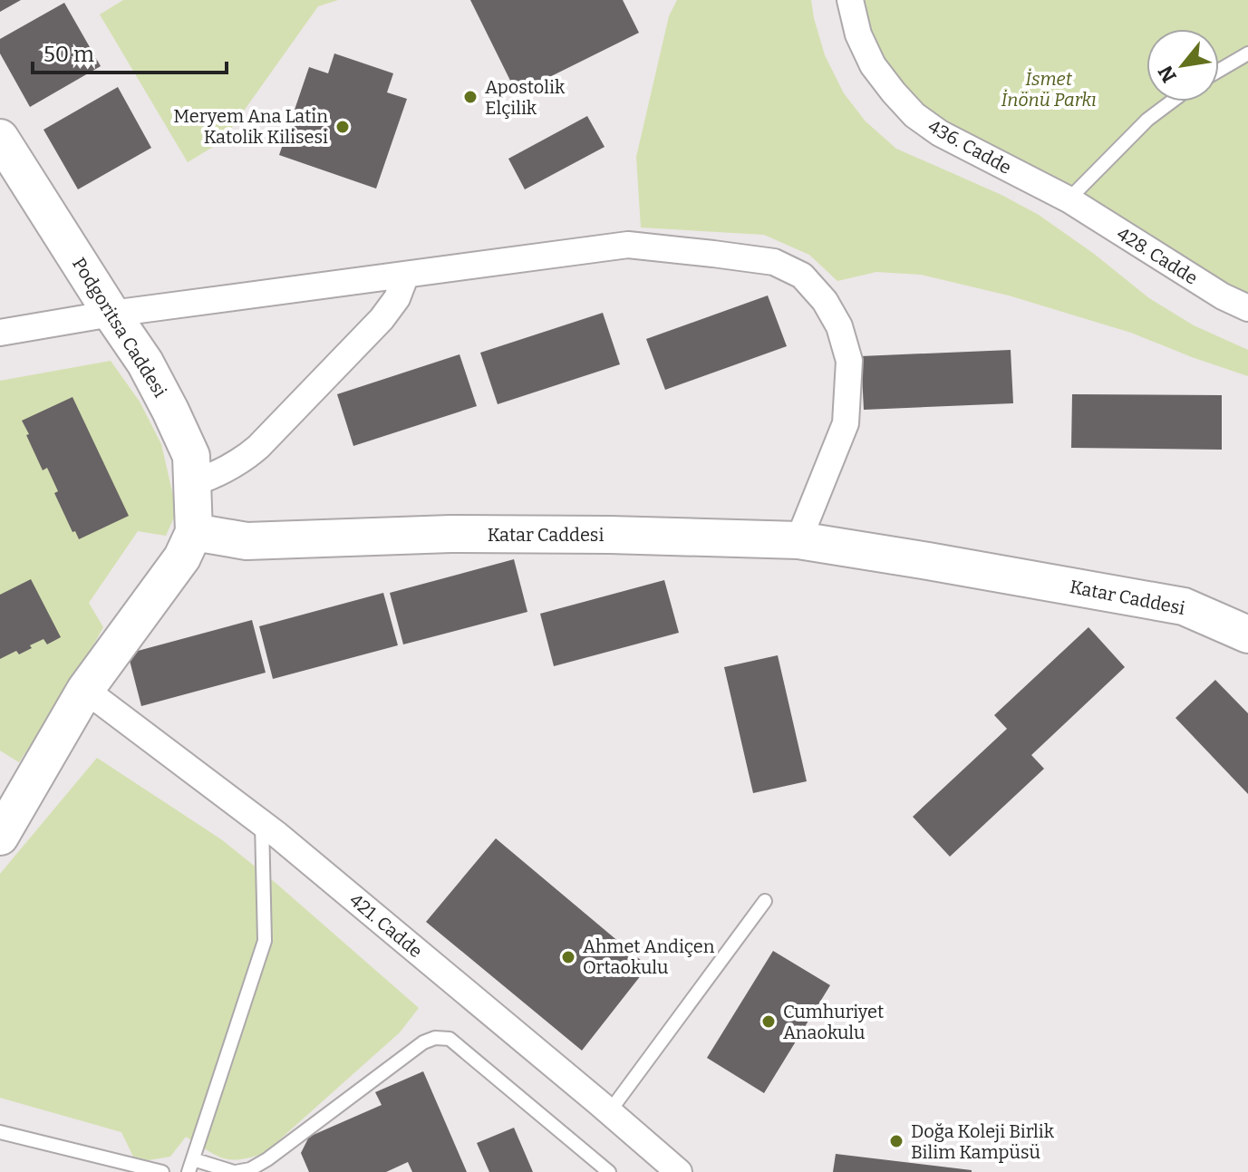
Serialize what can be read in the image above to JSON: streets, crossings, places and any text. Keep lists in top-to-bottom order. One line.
{"streets":{"main road":["Podgoritsa Caddesi","Katar Caddesi"],"street":["436. Cadde","428. Cadde","421. Cadde"]},"crossings":[["436. Cadde","428. Cadde"],["Podgoritsa Caddesi","Katar Caddesi"]],"parks":["İsmet İnönü Parkı"],"places":["Apostolik Elçilik","Meryem Ana Latin Katolik Kilisesi","Ahmet Andiçen Ortaokulu","Cumhuriyet Anaokulu","Doğa Koleji Birlik Bilim Kampüsü"],"scale_bar":"50 m","north":"bottom left"}
